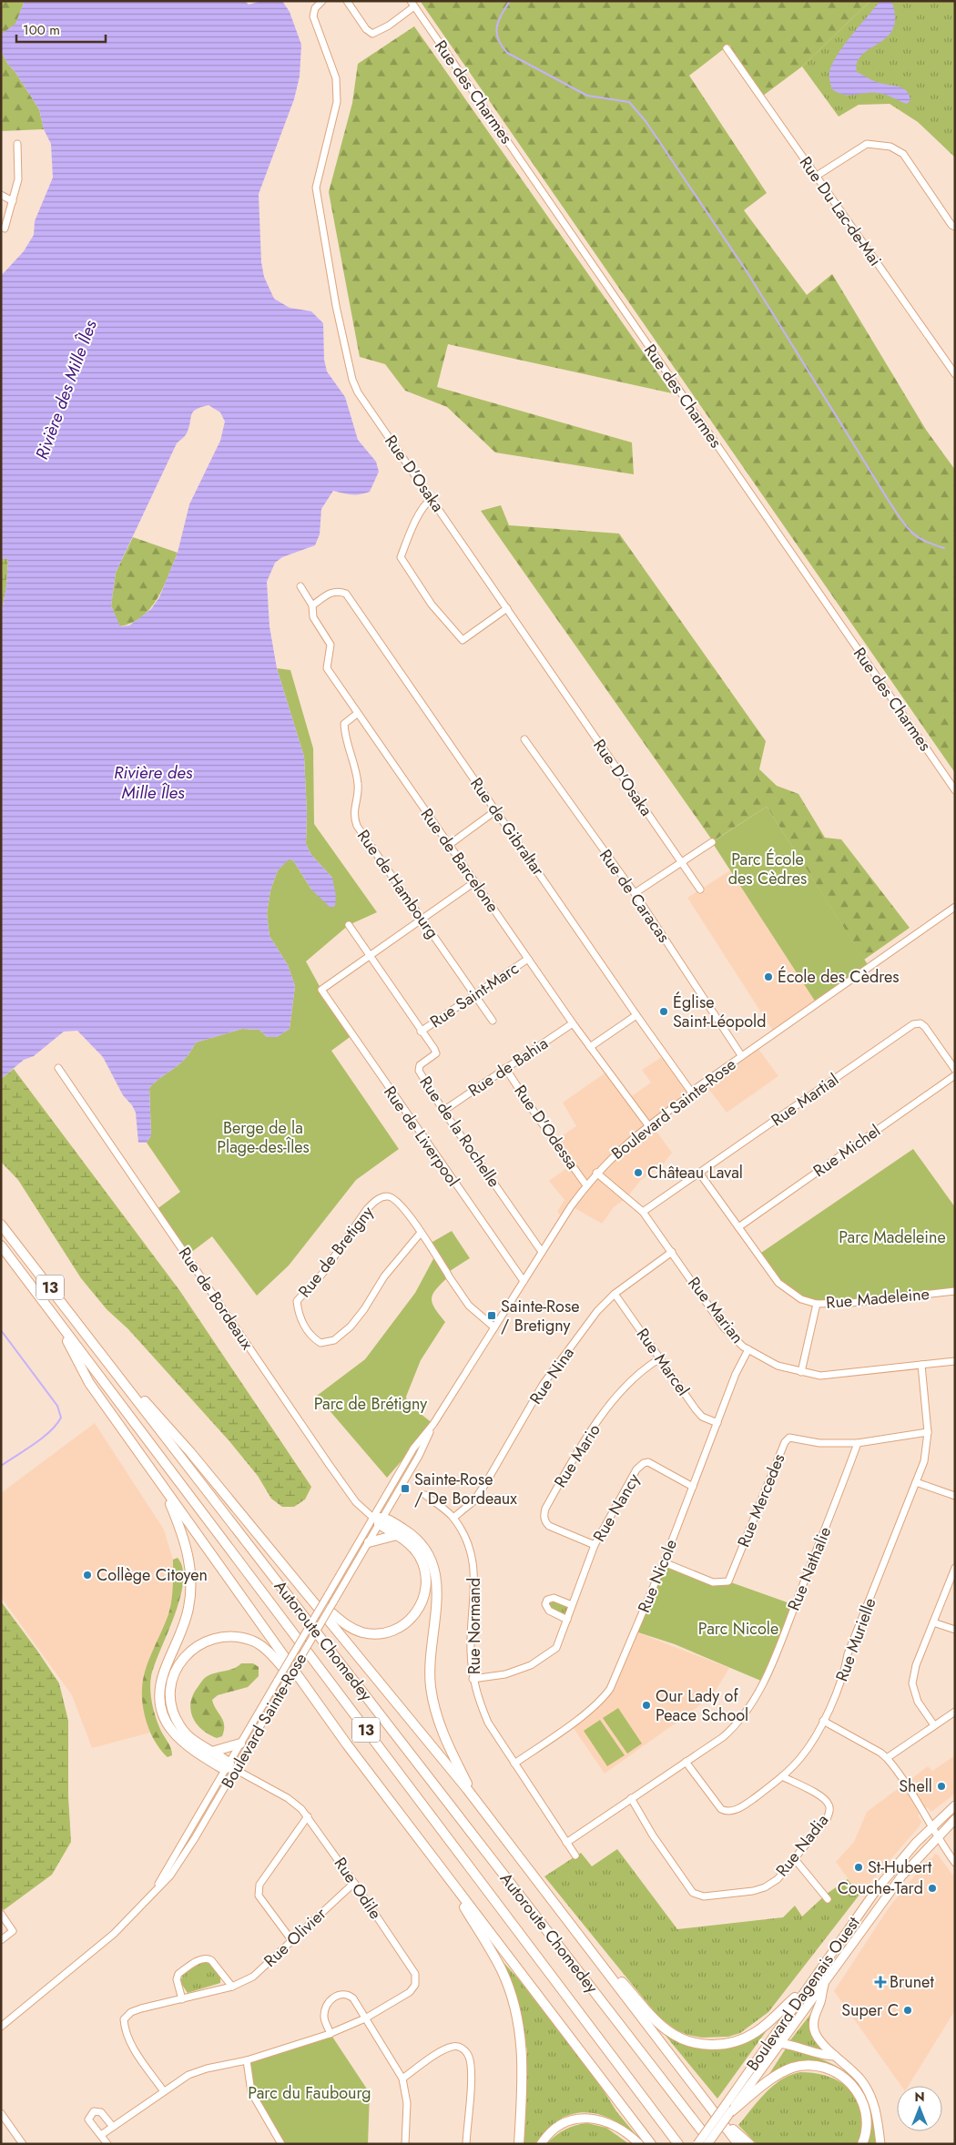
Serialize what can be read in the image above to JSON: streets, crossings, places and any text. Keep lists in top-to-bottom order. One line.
{"streets":{"highway":["13","Autoroute Chomedey"],"main road":["Boulevard Dagenais Ouest"],"street":["Rue des Charmes","Rue Du Lac-de-Mai","Rue D'Osaka","Rue de Gibraltar","Rue de Barcelone","Rue de Hambourg","Rue de Caracas","Rue Saint-Marc","Rue de Bahia","Rue Martial","Boulevard Sainte-Rose","Rue D'Odessa","Rue de la Rochelle","Rue de Liverpool","Rue Michel","Rue de Bretigny","Rue de Bordeaux","Rue Madeleine","Rue Marian","Rue Marcel","Rue Nina","Rue Mario","Rue Mercedes","Rue Nancy","Rue Nathalie","Rue Nicole","Rue Normand","Rue Murielle","Rue Nadia","Rue Odile","Rue Olivier"]},"crossings":[["Rue de Gibraltar","Rue de Barcelone"],["Rue de Gibraltar","Boulevard Sainte-Rose"],["Rue de Barcelone","Rue de Hambourg"],["Rue de Barcelone","Rue Saint-Marc"],["Rue de Barcelone","Rue de Bahia"],["Rue de Barcelone","Boulevard Sainte-Rose"],["Rue de Hambourg","Rue Saint-Marc"],["Rue de Caracas","Boulevard Sainte-Rose"],["Rue Saint-Marc","Rue de la Rochelle"],["Rue de Bahia","Rue D'Odessa"],["Rue de Bahia","Rue de la Rochelle"],["Rue Martial","Rue Madeleine"],["Rue Martial","Rue Marian"],["Boulevard Sainte-Rose","Rue D'Odessa"],["Boulevard Sainte-Rose","Rue de la Rochelle"],["Boulevard Sainte-Rose","Rue de Liverpool"],["Boulevard Sainte-Rose","Rue de Bretigny"],["Boulevard Sainte-Rose","Rue de Bordeaux"],["Boulevard Sainte-Rose","Rue Marian"],["Boulevard Sainte-Rose","Rue Odile"],["Rue de la Rochelle","Rue de Liverpool"],["Rue Michel","Rue Madeleine"],["Rue Marian","Rue Nina"],["Rue Marian","Rue Nicole"],["Rue Marian","Rue Murielle"],["Rue Marcel","Rue Nina"],["Rue Marcel","Rue Mario"],["Rue Marcel","Rue Nicole"],["Rue Nina","Rue Normand"],["Rue Mario","Rue Nancy"],["Rue Mercedes","Rue Nathalie"],["Rue Mercedes","Rue Nicole"],["Rue Mercedes","Rue Murielle"],["Rue Nancy","Rue Nicole"],["Rue Nancy","Rue Normand"],["Rue Nathalie","Rue Normand"],["Rue Nathalie","Rue Murielle"],["Rue Nathalie","Rue Nadia"],["Rue Nicole","Rue Normand"],["Rue Murielle","Rue Nadia"],["Rue Odile","Rue Olivier"]],"water":["Rivière des Mille Îles"],"parks":["Parc École des Cèdres","Berge de la Plage-des-Îles","Parc Madeleine","Parc de Brétigny","Parc Nicole","Parc du Faubourg"],"places":{"other":["École des Cèdres","Église Saint-Léopold","Château Laval","Collège Citoyen","Our Lady of Peace School","Shell","St-Hubert","Couche-Tard","Super C"],"transit":["Sainte-Rose / Bretigny","Sainte-Rose / De Bordeaux"],"health":["Brunet"]},"scale_bar":"100 m","north":"top"}
